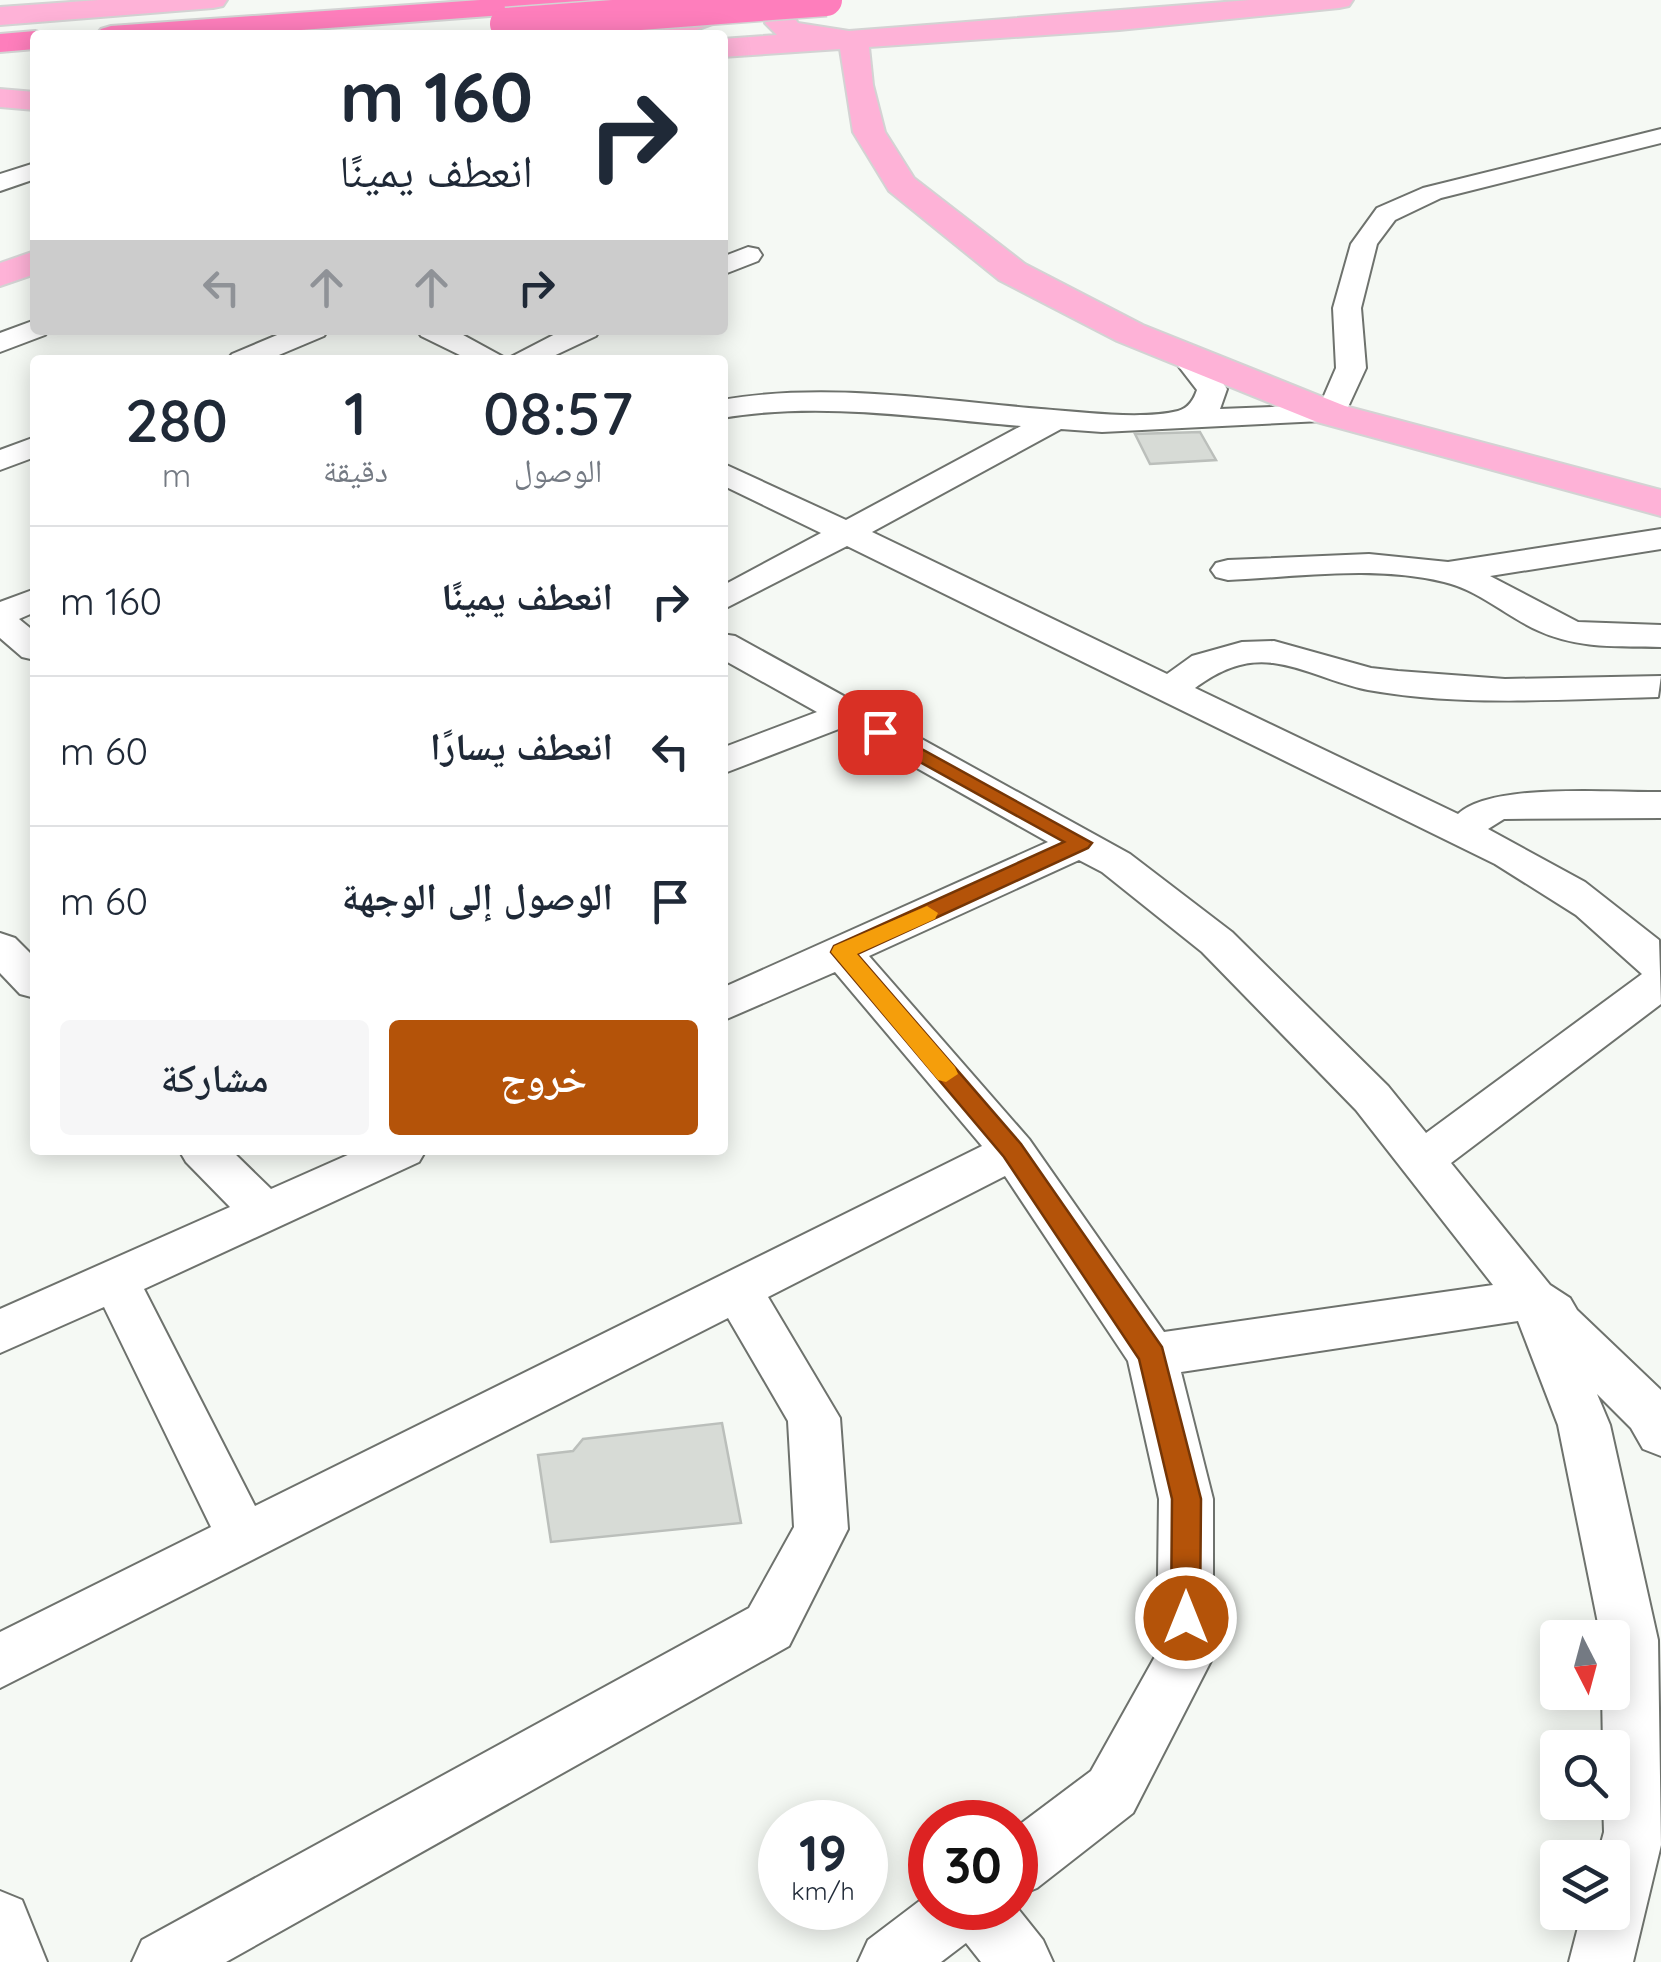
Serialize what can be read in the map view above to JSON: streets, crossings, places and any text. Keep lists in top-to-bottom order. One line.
{"north":"bottom","page":{"turn":["160 m","انعطف يمينًا"],"eta":["08:57","الوصول","1","دقيقة","280","m"],"list":[{"name":"انعطف يمينًا","value":"160 m"},{"name":"انعطف يسارًا","value":"60 m"},{"name":"الوصول إلى الوجهة","value":"60 m"}],"buttons":["خروج","مشاركة"],"speed":"19 km/h","limit":"30"}}
